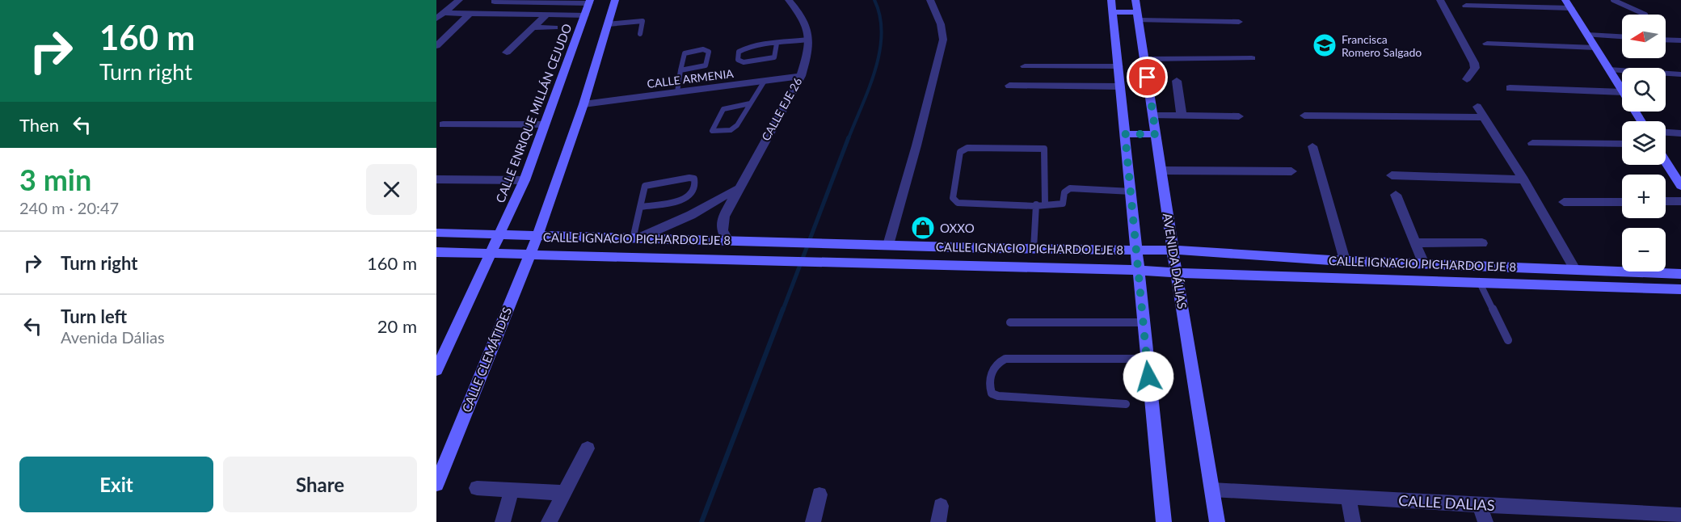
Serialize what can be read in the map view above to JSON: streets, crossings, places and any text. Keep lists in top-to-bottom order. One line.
{"streets":{"main road":["CALLE ENRIQUE MILLÁN CEJUDO","CALLE IGNACIO PICHARDO EJE 8","AVENIDA DÁLIAS","CALLE CLEMÁTIDES"],"street":["CALLE ARMENIA","CALLE EJE 26","CALLE DALIAS"]},"crossings":[["CALLE ARMENIA","CALLE EJE 26"],["CALLE EJE 26","CALLE IGNACIO PICHARDO EJE 8"],["CALLE ENRIQUE MILLÁN CEJUDO","CALLE IGNACIO PICHARDO EJE 8"],["CALLE IGNACIO PICHARDO EJE 8","AVENIDA DÁLIAS"],["CALLE IGNACIO PICHARDO EJE 8","CALLE CLEMÁTIDES"],["AVENIDA DÁLIAS","CALLE DALIAS"]],"places":{"school or university":["Francisca Romero Salgado"],"shop":["OXXO"]},"north":"left","page":{"turn":["160 m","Turn right"],"map_buttons":["+","−"],"then":"Then","heading":["3 min","240 m · 20:47"],"list":[{"name":"Turn right","value":"160 m"},{"name":"Turn left","note":"Avenida Dálias","value":"20 m"}],"buttons":["Exit","Share"]}}
